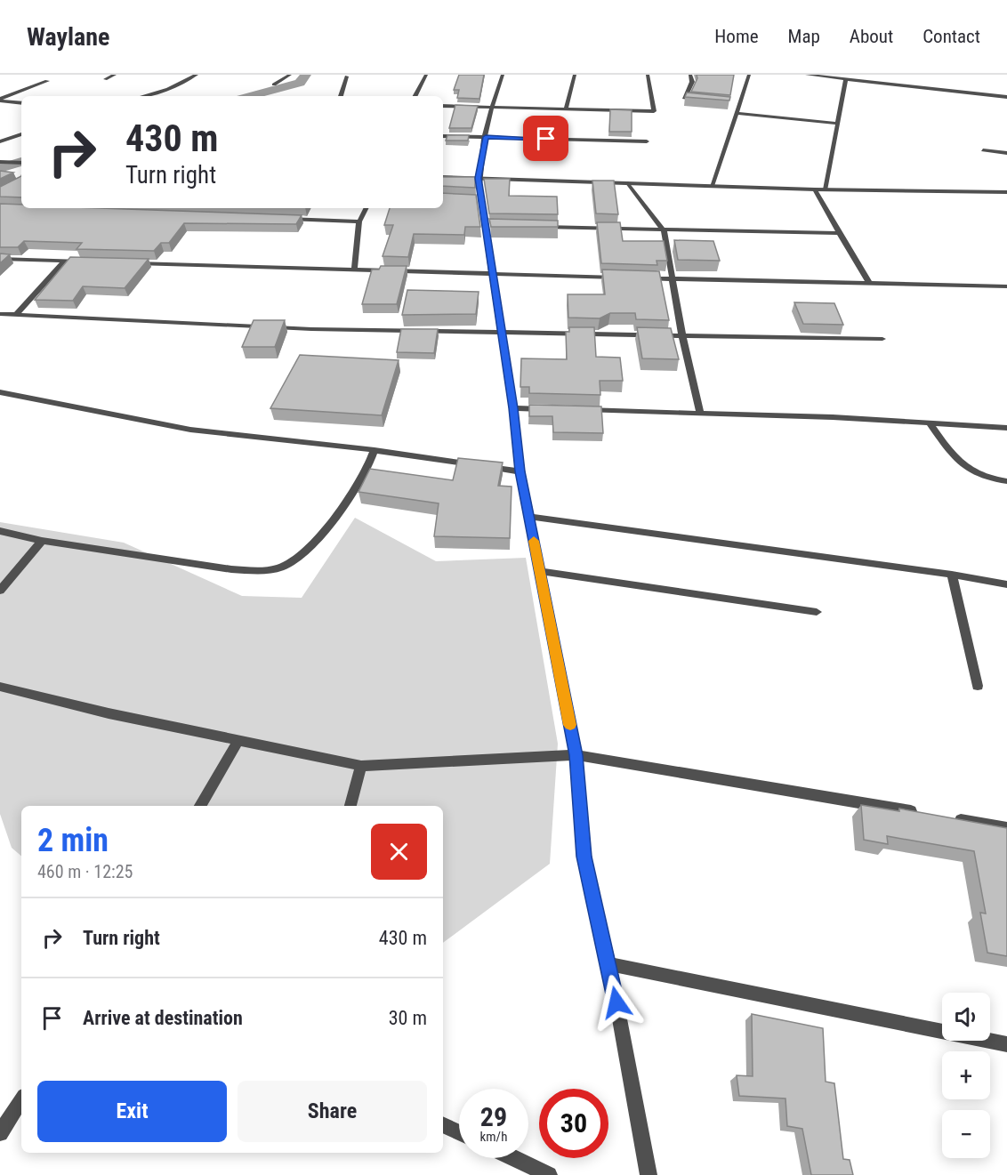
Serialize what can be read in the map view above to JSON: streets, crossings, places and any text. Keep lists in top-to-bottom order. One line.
{"page":{"header":"Waylane","nav":["Home","Map","About","Contact"],"turn":["430 m","Turn right"],"heading":["2 min","460 m · 12:25"],"list":[{"name":"Turn right","value":"430 m"},{"name":"Arrive at destination","value":"30 m"}],"map_buttons":["+","−"],"buttons":["Exit","Share"],"speed":"29 km/h","limit":"30"}}
